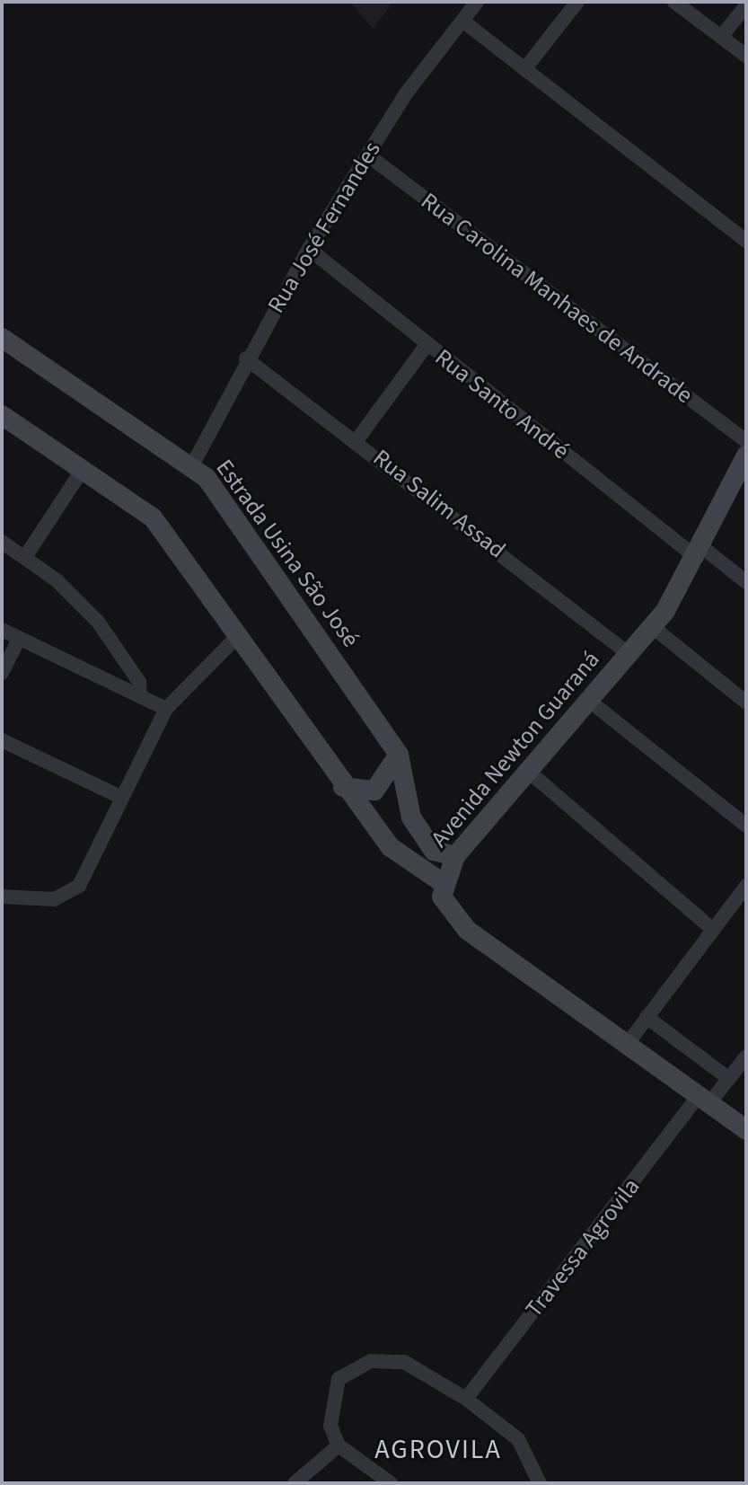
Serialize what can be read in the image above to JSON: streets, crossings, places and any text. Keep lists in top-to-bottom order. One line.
{"streets":{"main road":["Estrada Usina São José","Avenida Newton Guaraná"],"street":["Rua José Fernandes","Rua Carolina Manhaes de Andrade","Rua Santo André","Rua Salim Assad","Travessa Agrovila"]},"crossings":[["Rua José Fernandes","Rua Carolina Manhaes de Andrade"],["Rua José Fernandes","Rua Santo André"],["Rua José Fernandes","Rua Salim Assad"],["Rua José Fernandes","Estrada Usina São José"],["Rua Santo André","Avenida Newton Guaraná"],["Rua Salim Assad","Avenida Newton Guaraná"],["Estrada Usina São José","Avenida Newton Guaraná"],["Avenida Newton Guaraná","Travessa Agrovila"]],"districts":["AGROVILA"]}
